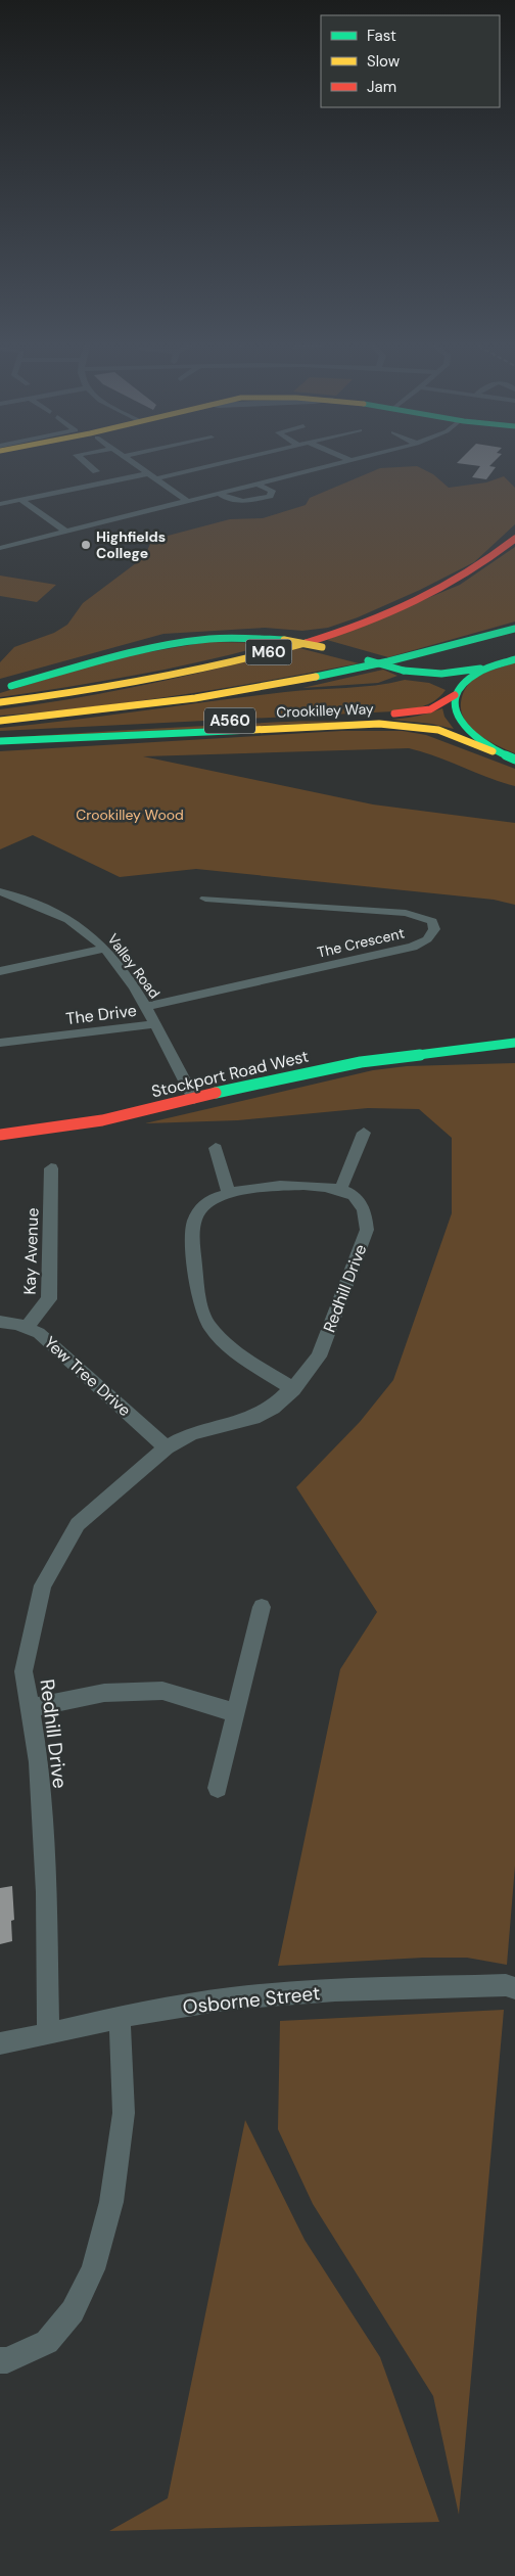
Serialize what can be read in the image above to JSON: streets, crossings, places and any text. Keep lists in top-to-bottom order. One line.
{"streets":{"main road":["M60","Crookilley Way","A560","Stockport Road West"],"street":["The Crescent","Valley Road","The Drive","Kay Avenue","Redhill Drive","Yew Tree Drive","Osborne Street"]},"crossings":[["Crookilley Way","A560"],["The Crescent","Valley Road"],["Valley Road","The Drive"],["The Drive","Stockport Road West"],["Kay Avenue","Yew Tree Drive"],["Redhill Drive","Yew Tree Drive"],["Redhill Drive","Osborne Street"]],"parks":["Crookilley Wood"],"places":["Highfields College"],"legend":["Fast","Slow","Jam"]}
